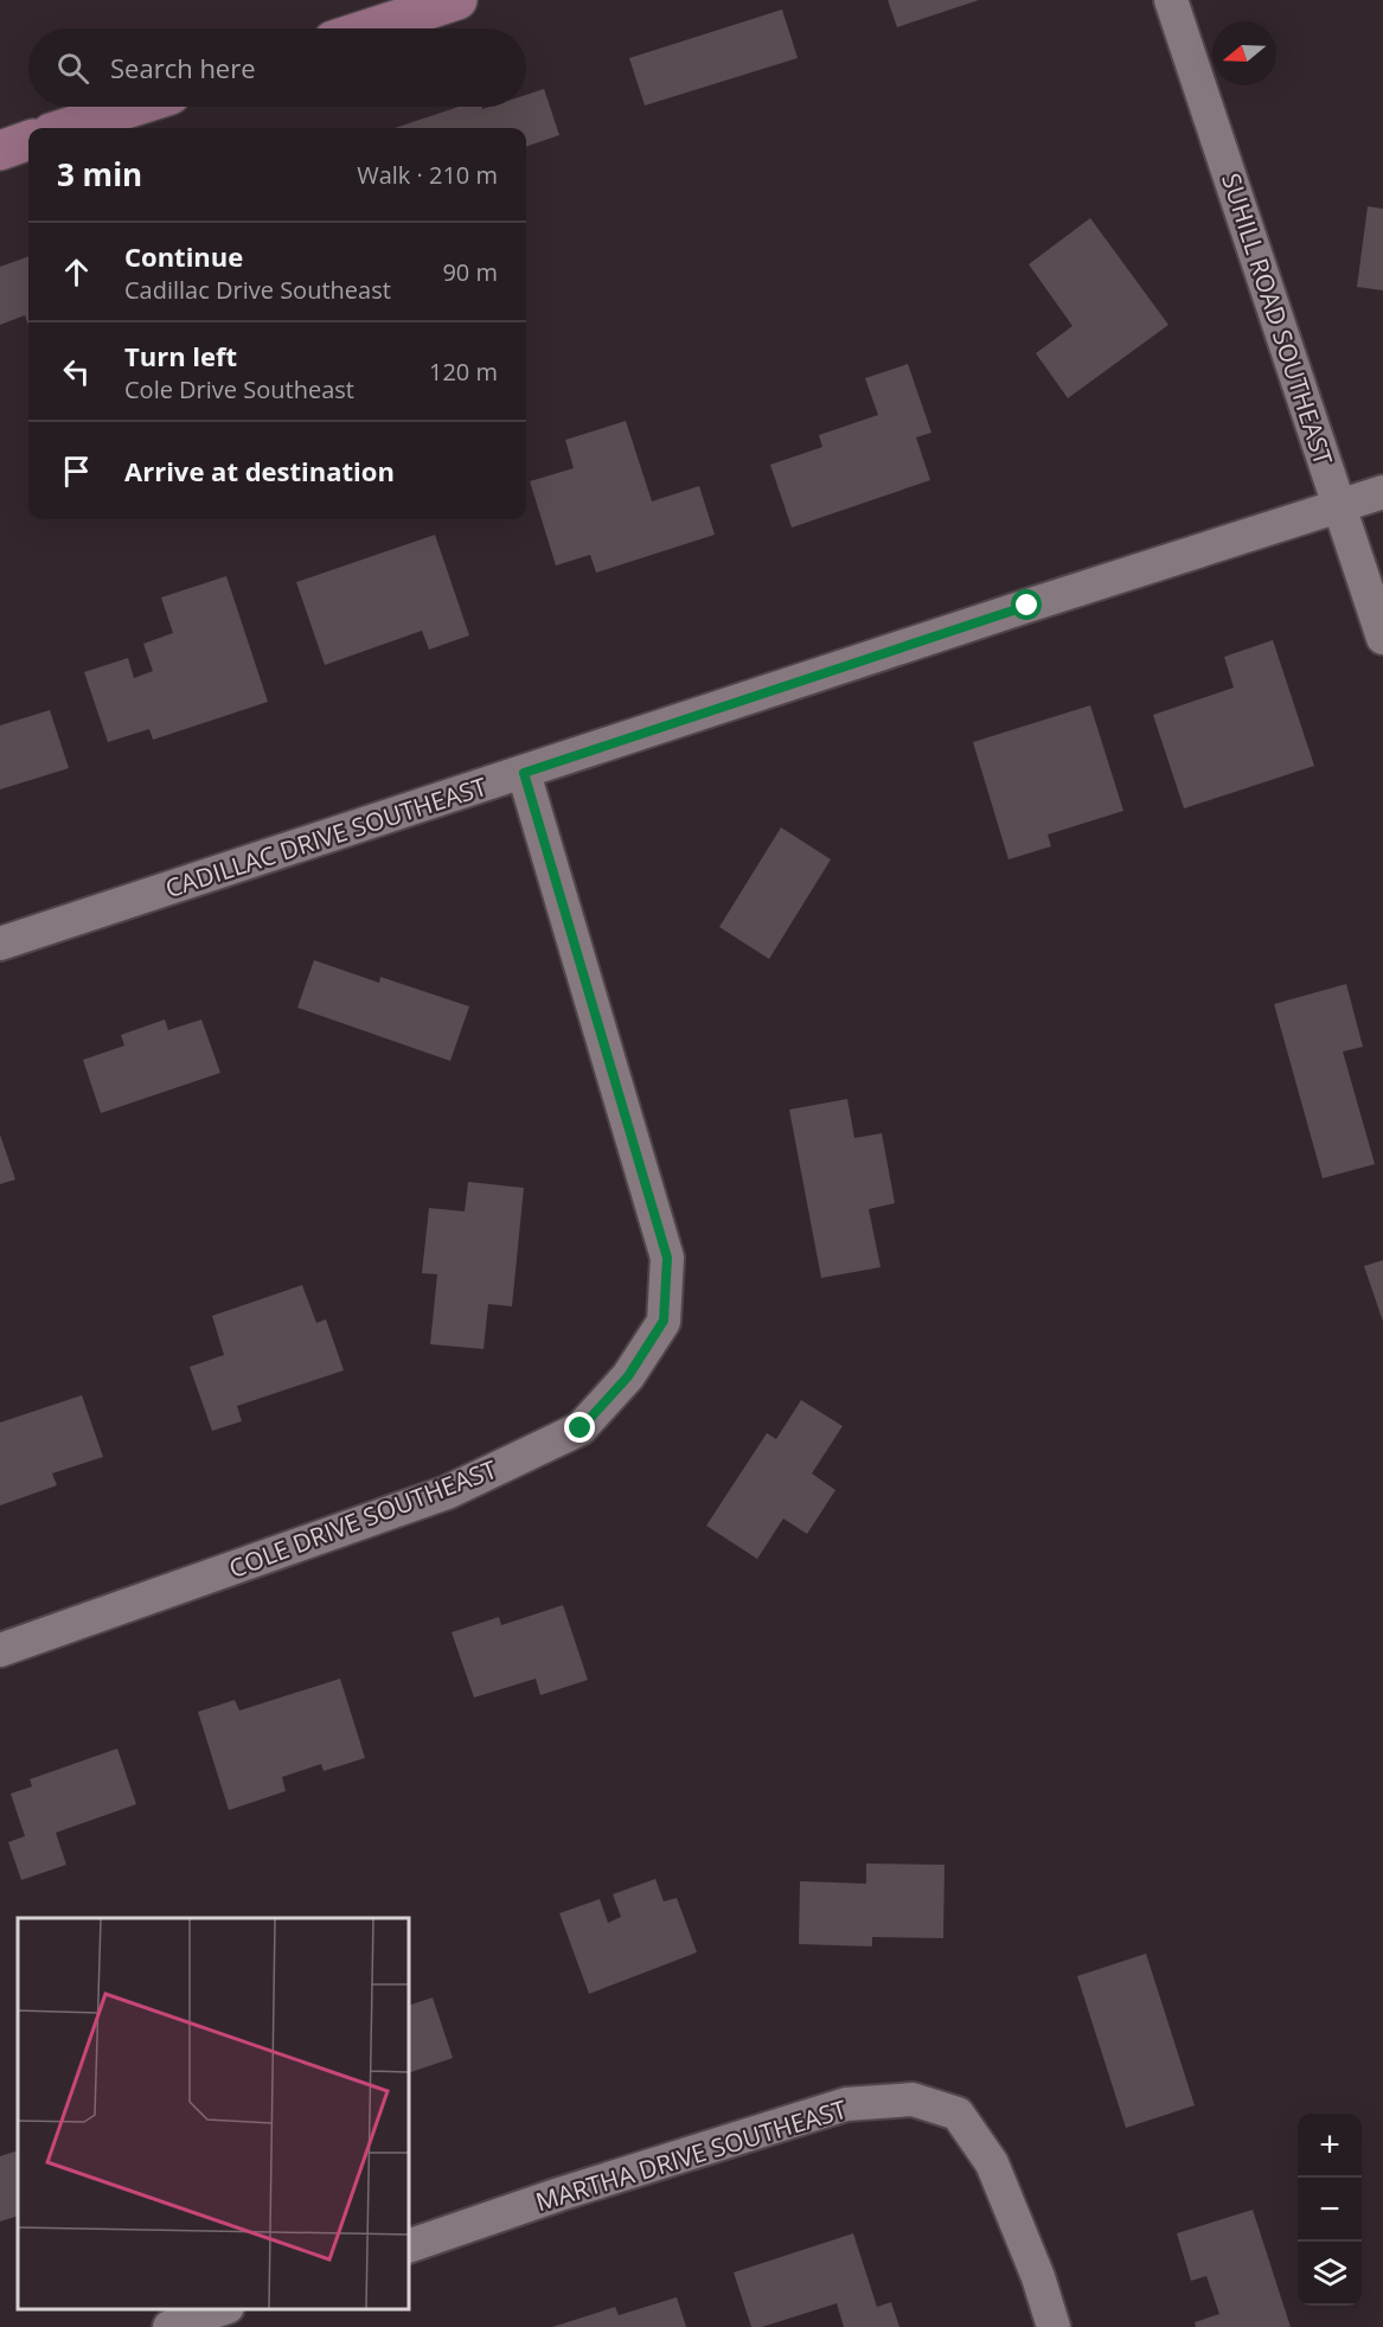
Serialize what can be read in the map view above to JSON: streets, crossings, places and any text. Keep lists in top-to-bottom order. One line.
{"streets":{"street":["SUHILL ROAD SOUTHEAST","CADILLAC DRIVE SOUTHEAST","COLE DRIVE SOUTHEAST","MARTHA DRIVE SOUTHEAST"]},"crossings":[["SUHILL ROAD SOUTHEAST","CADILLAC DRIVE SOUTHEAST"],["CADILLAC DRIVE SOUTHEAST","COLE DRIVE SOUTHEAST"]],"north":"left","page":{"search":"Search here","heading":["3 min","Walk · 210 m"],"list":[["Continue","Cadillac Drive Southeast","90 m"],["Turn left","Cole Drive Southeast","120 m"],"Arrive at destination"],"map_buttons":["+","−"]}}
